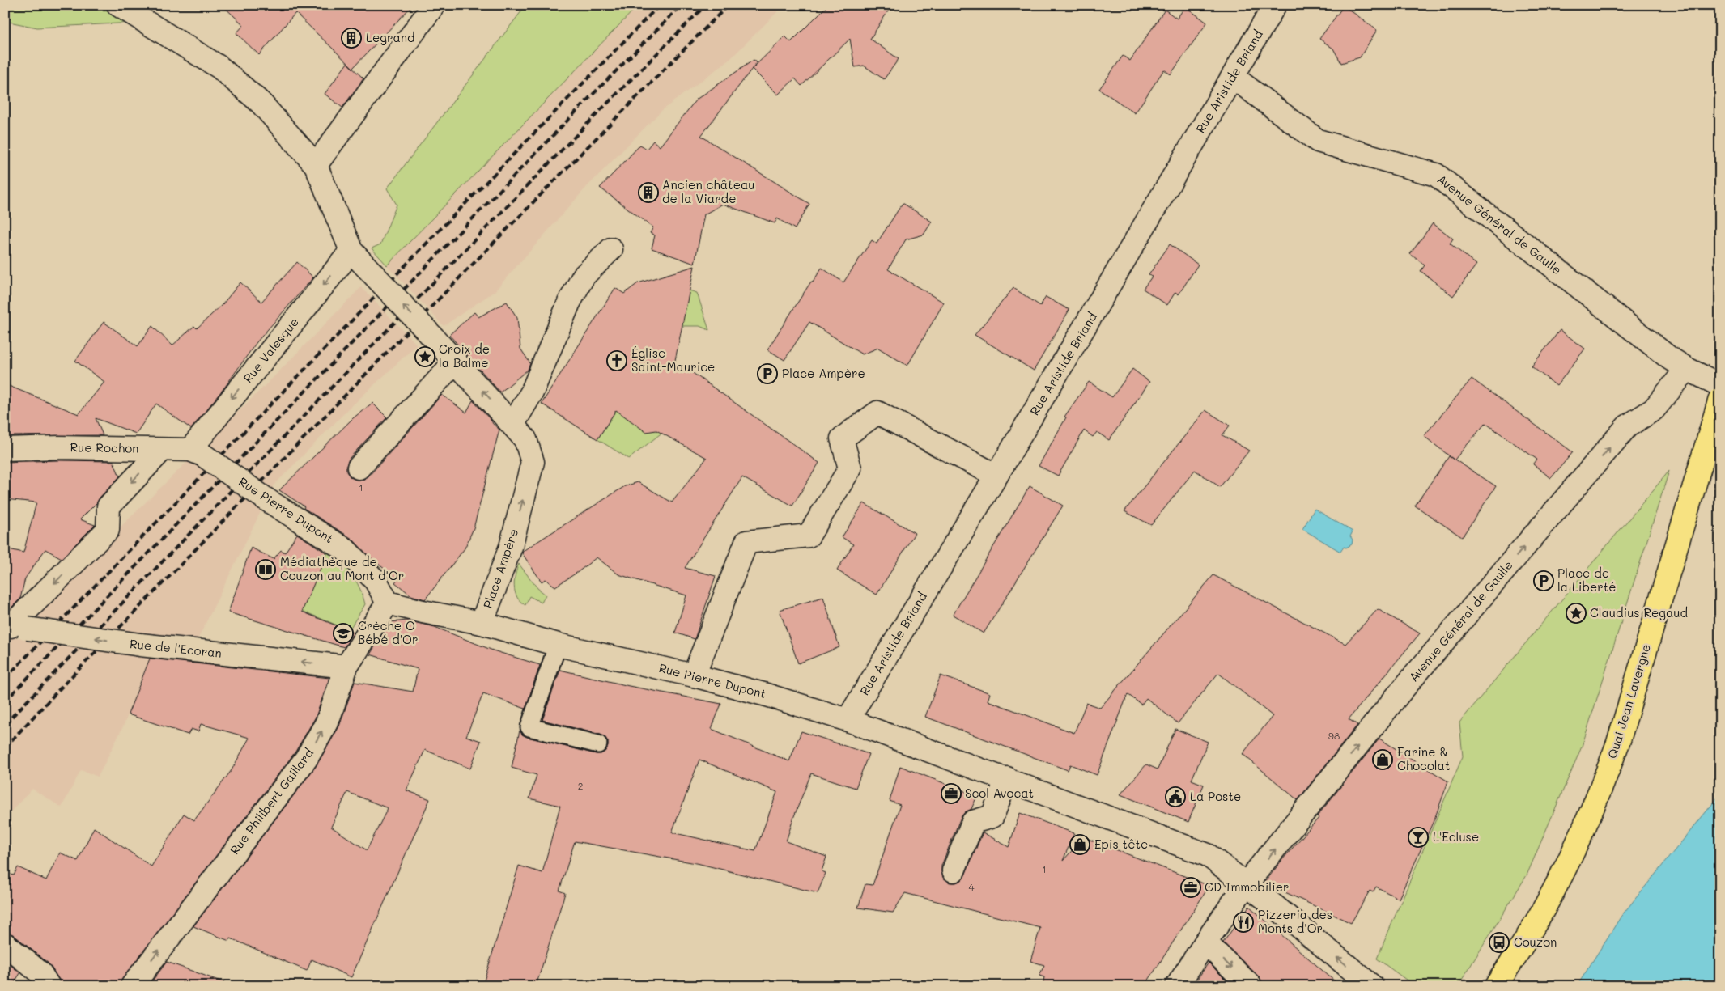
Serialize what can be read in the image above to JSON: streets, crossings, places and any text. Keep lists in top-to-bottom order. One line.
{"streets":{"main road":["Quai Jean Lavergne"],"street":["Rue Aristide Briand","Avenue Général de Gaulle","Rue Valesque","Rue Rochon","Rue Pierre Dupont","Place Ampère","Rue de l'Ecoran","Rue Philibert Gaillard"]},"crossings":[["Rue Aristide Briand","Avenue Général de Gaulle"],["Rue Aristide Briand","Rue Pierre Dupont"],["Avenue Général de Gaulle","Rue Pierre Dupont"],["Rue Valesque","Rue Rochon"],["Rue Valesque","Rue Pierre Dupont"],["Rue Valesque","Place Ampère"],["Rue Rochon","Rue Pierre Dupont"],["Rue Pierre Dupont","Place Ampère"],["Rue Pierre Dupont","Rue Philibert Gaillard"],["Rue de l'Ecoran","Rue Philibert Gaillard"]],"one_way":["Avenue Général de Gaulle","Place Ampère","Rue de l'Ecoran","Rue Philibert Gaillard"],"places":{"building":["Legrand","Ancien château de la Viarde"],"place":["Croix de la Balme","Claudius Regaud"],"church":["Église Saint-Maurice"],"parking":["Place Ampère","Place de la Liberté"],"library":["Médiathèque de Couzon au Mont d'Or"],"school or university":["Crèche O Bébé d'Or"],"shop":["Farine & Chocolat","Epis tête"],"office":["Scol Avocat","CD Immobilier"],"public building":["La Poste"],"bar":["L'Ecluse"],"restaurant":["Pizzeria des Monts d'Or"],"bus stop":["Couzon"]},"house_numbers":["1","98","2","1","4"]}
